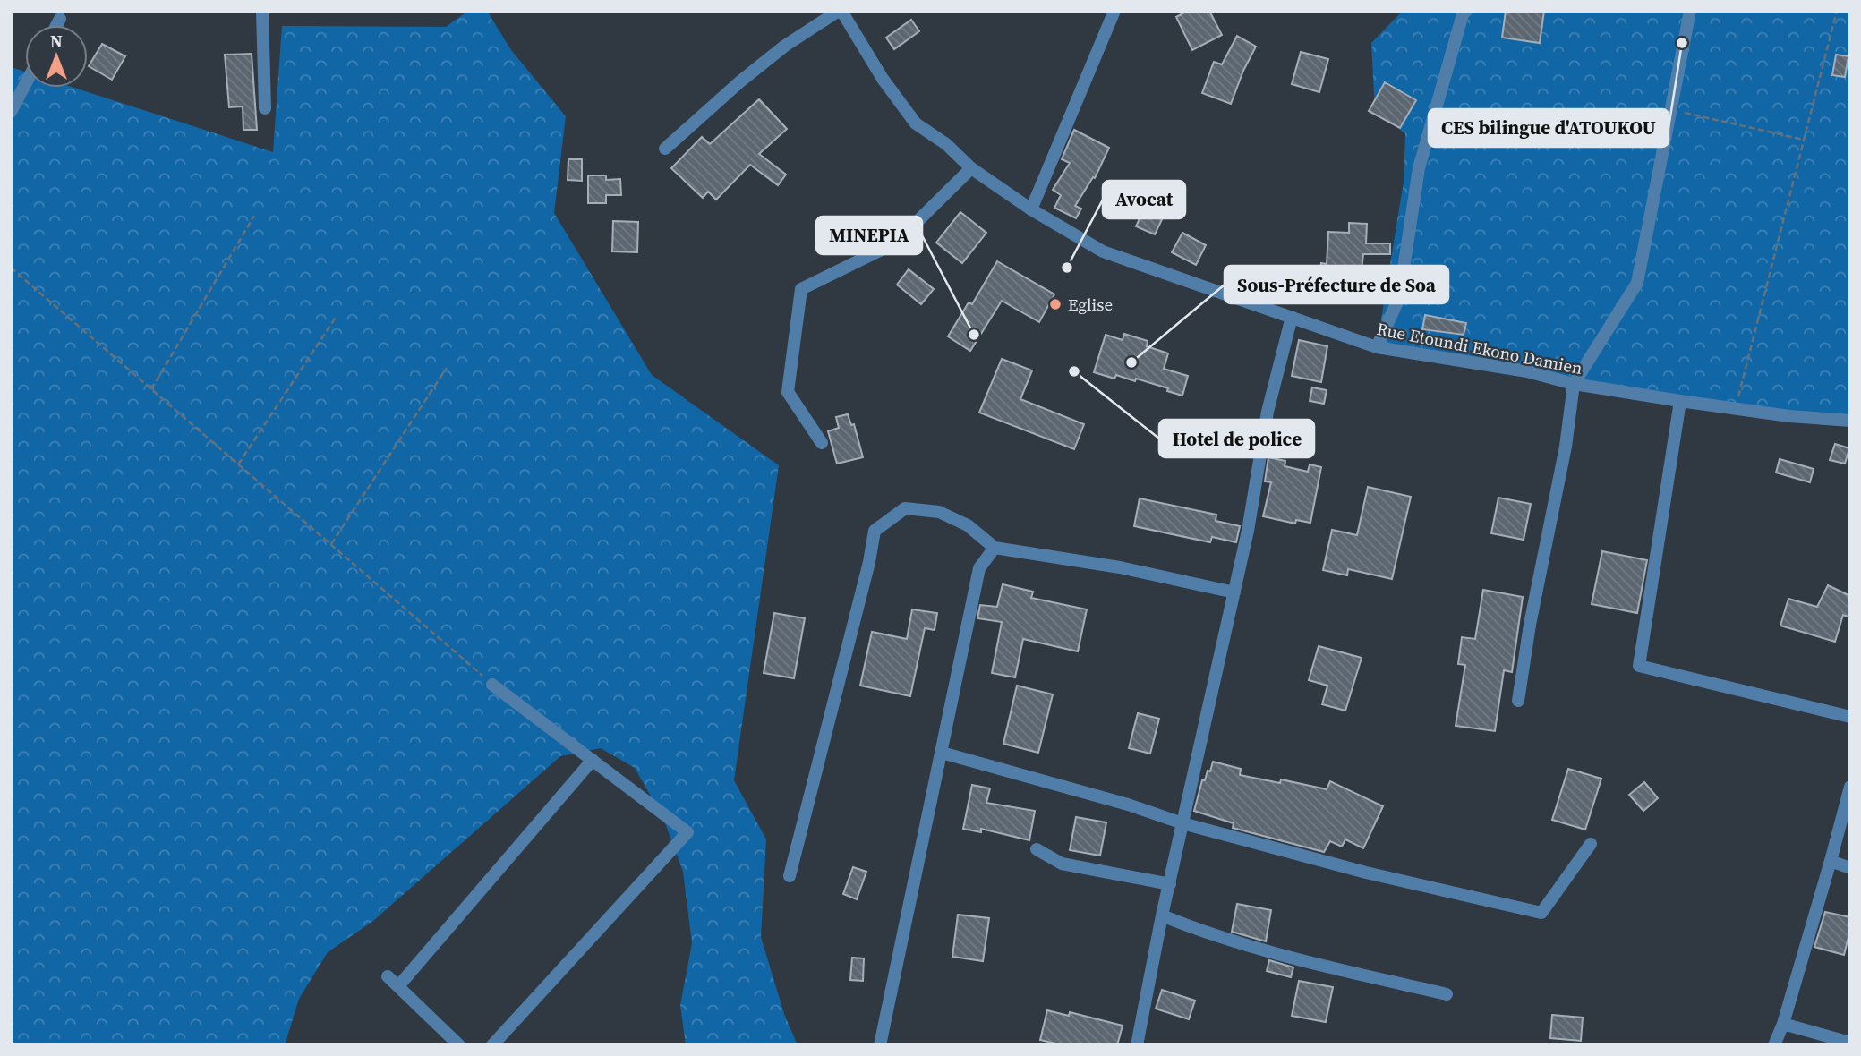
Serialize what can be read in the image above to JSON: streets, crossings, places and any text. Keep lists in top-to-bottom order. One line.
{"streets":{"street":["Rue Etoundi Ekono Damien"]},"places":["CES bilingue d'ATOUKOU","Avocat","Eglise","MINEPIA","Sous-Préfecture de Soa","Hotel de police"],"north":"top"}
